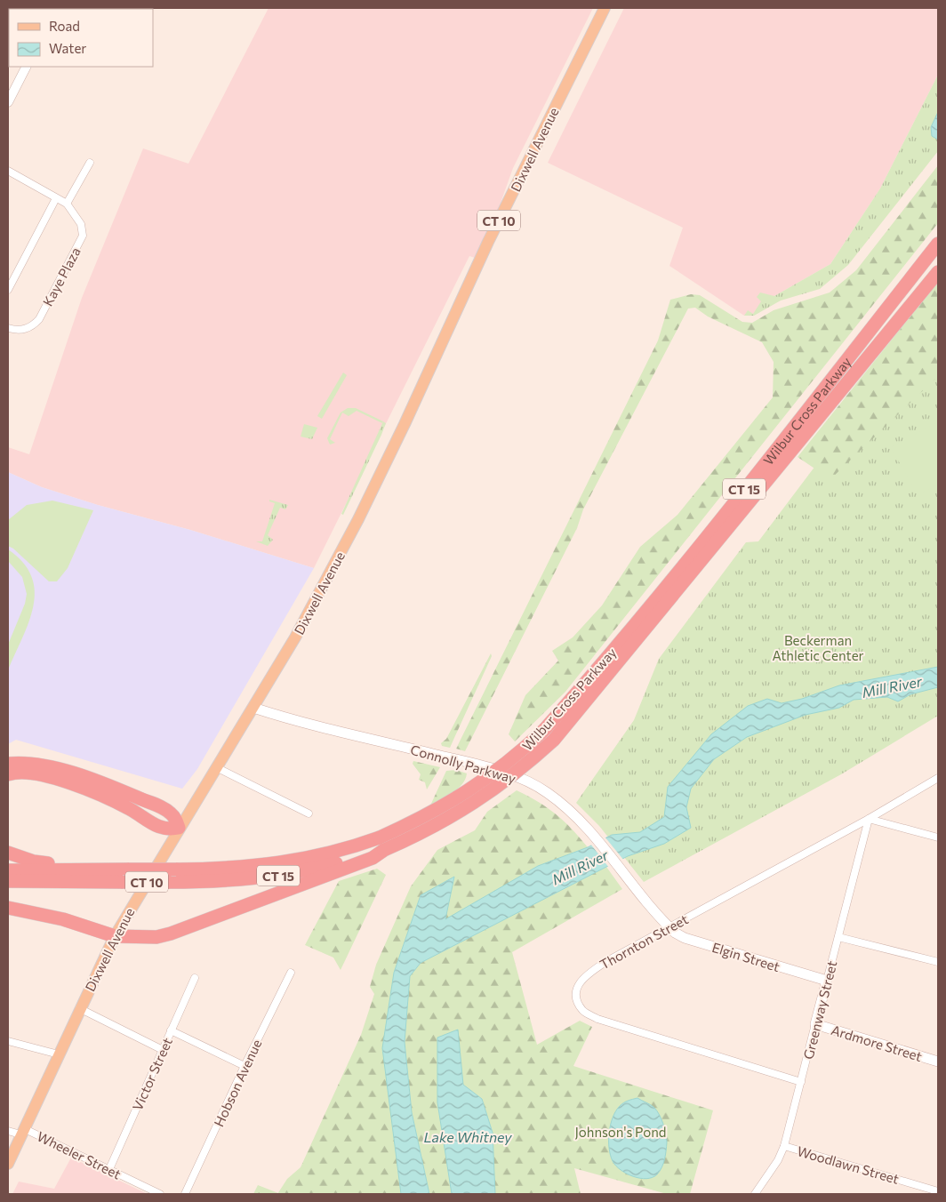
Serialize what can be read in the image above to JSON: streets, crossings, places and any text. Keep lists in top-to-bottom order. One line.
{"streets":{"highway":["Wilbur Cross Parkway","CT 15"],"main road":["Dixwell Avenue","CT 10","Connolly Parkway","Elgin Street","Greenway Street","Ardmore Street"],"street":["Kaye Plaza","Thornton Street","Victor Street","Hobson Avenue","Wheeler Street","Woodlawn Street"]},"crossings":[["Dixwell Avenue","Connolly Parkway"],["Dixwell Avenue","Wheeler Street"],["Connolly Parkway","Thornton Street"],["Connolly Parkway","Elgin Street"],["Thornton Street","Elgin Street"],["Thornton Street","Greenway Street"],["Elgin Street","Greenway Street"],["Greenway Street","Ardmore Street"],["Greenway Street","Woodlawn Street"],["Victor Street","Wheeler Street"]],"water":["Mill River","Lake Whitney"],"parks":["Beckerman Athletic Center","Johnson's Pond"],"legend":["Road","Water"]}
